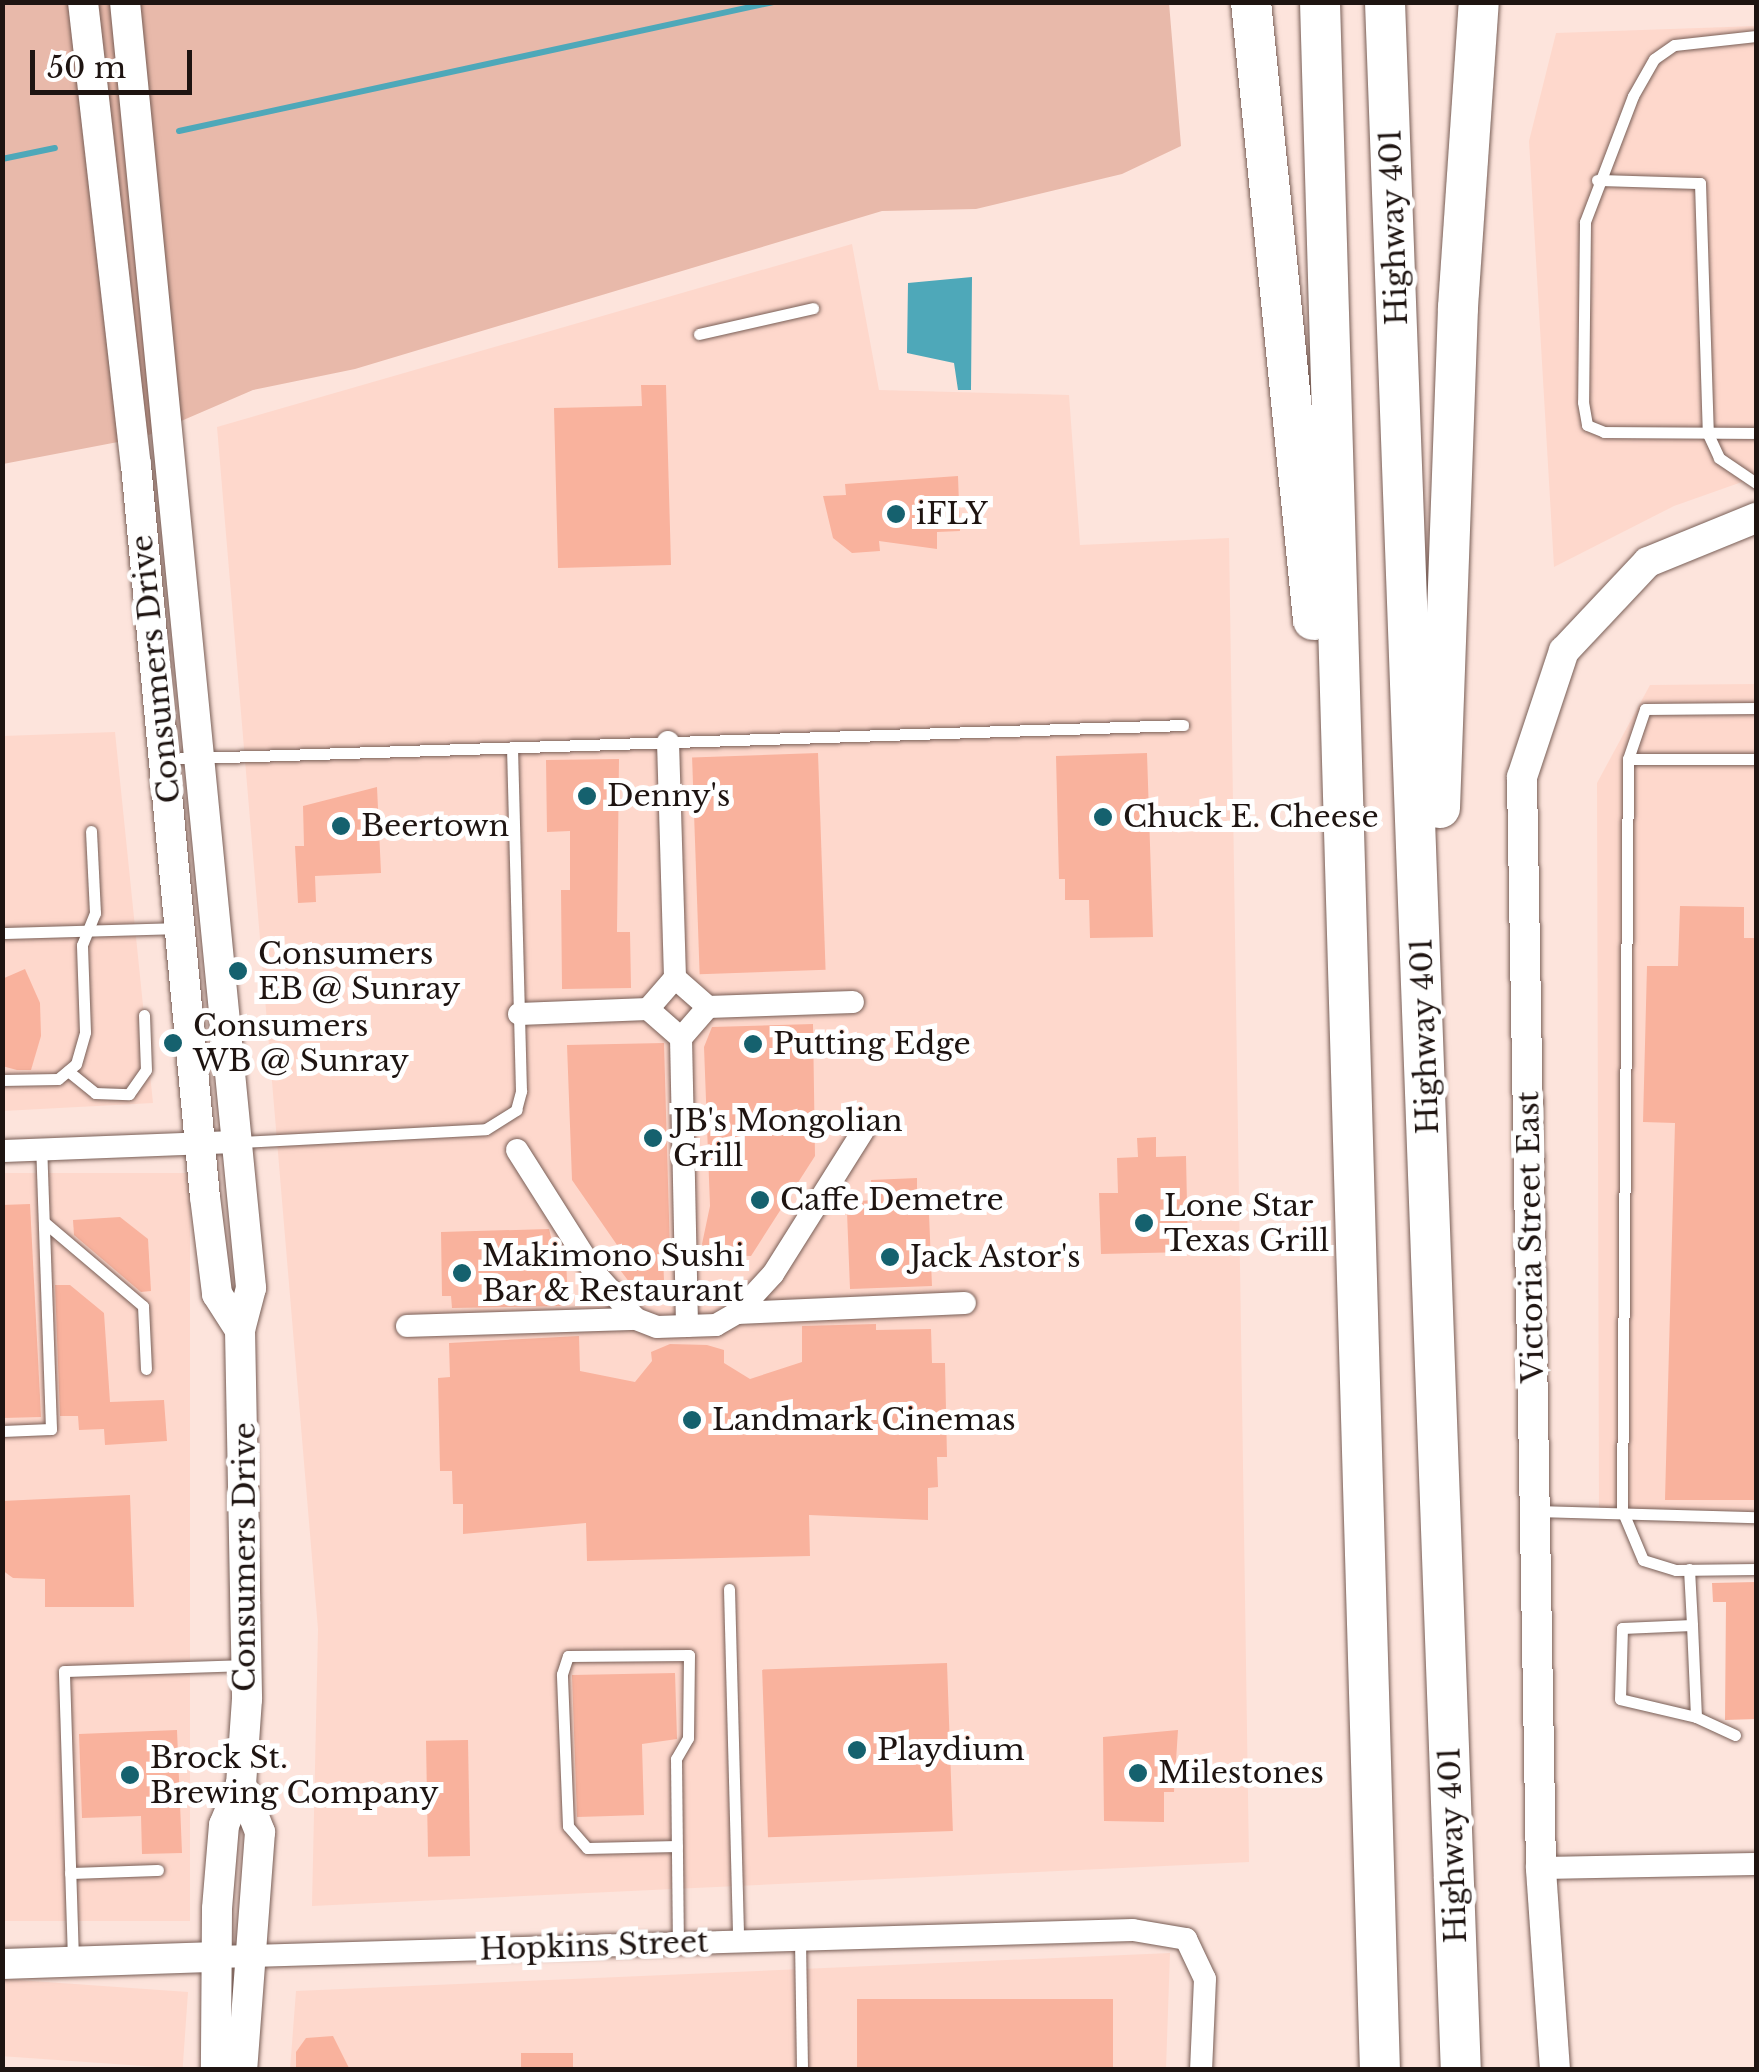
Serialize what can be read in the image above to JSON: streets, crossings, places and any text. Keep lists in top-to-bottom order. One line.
{"streets":{"highway":["Highway 401"],"main road":["Consumers Drive","Victoria Street East","Hopkins Street"]},"crossings":[["Consumers Drive","Hopkins Street"]],"places":["iFLY","Denny's","Chuck E. Cheese","Beertown","Consumers EB @ Sunray","Consumers WB @ Sunray","Putting Edge","JB's Mongolian Grill","Caffe Demetre","Lone Star Texas Grill","Jack Astor's","Makimono Sushi Bar & Restaurant","Landmark Cinemas","Playdium","Milestones","Brock St. Brewing Company"],"scale_bar":"50 m"}
